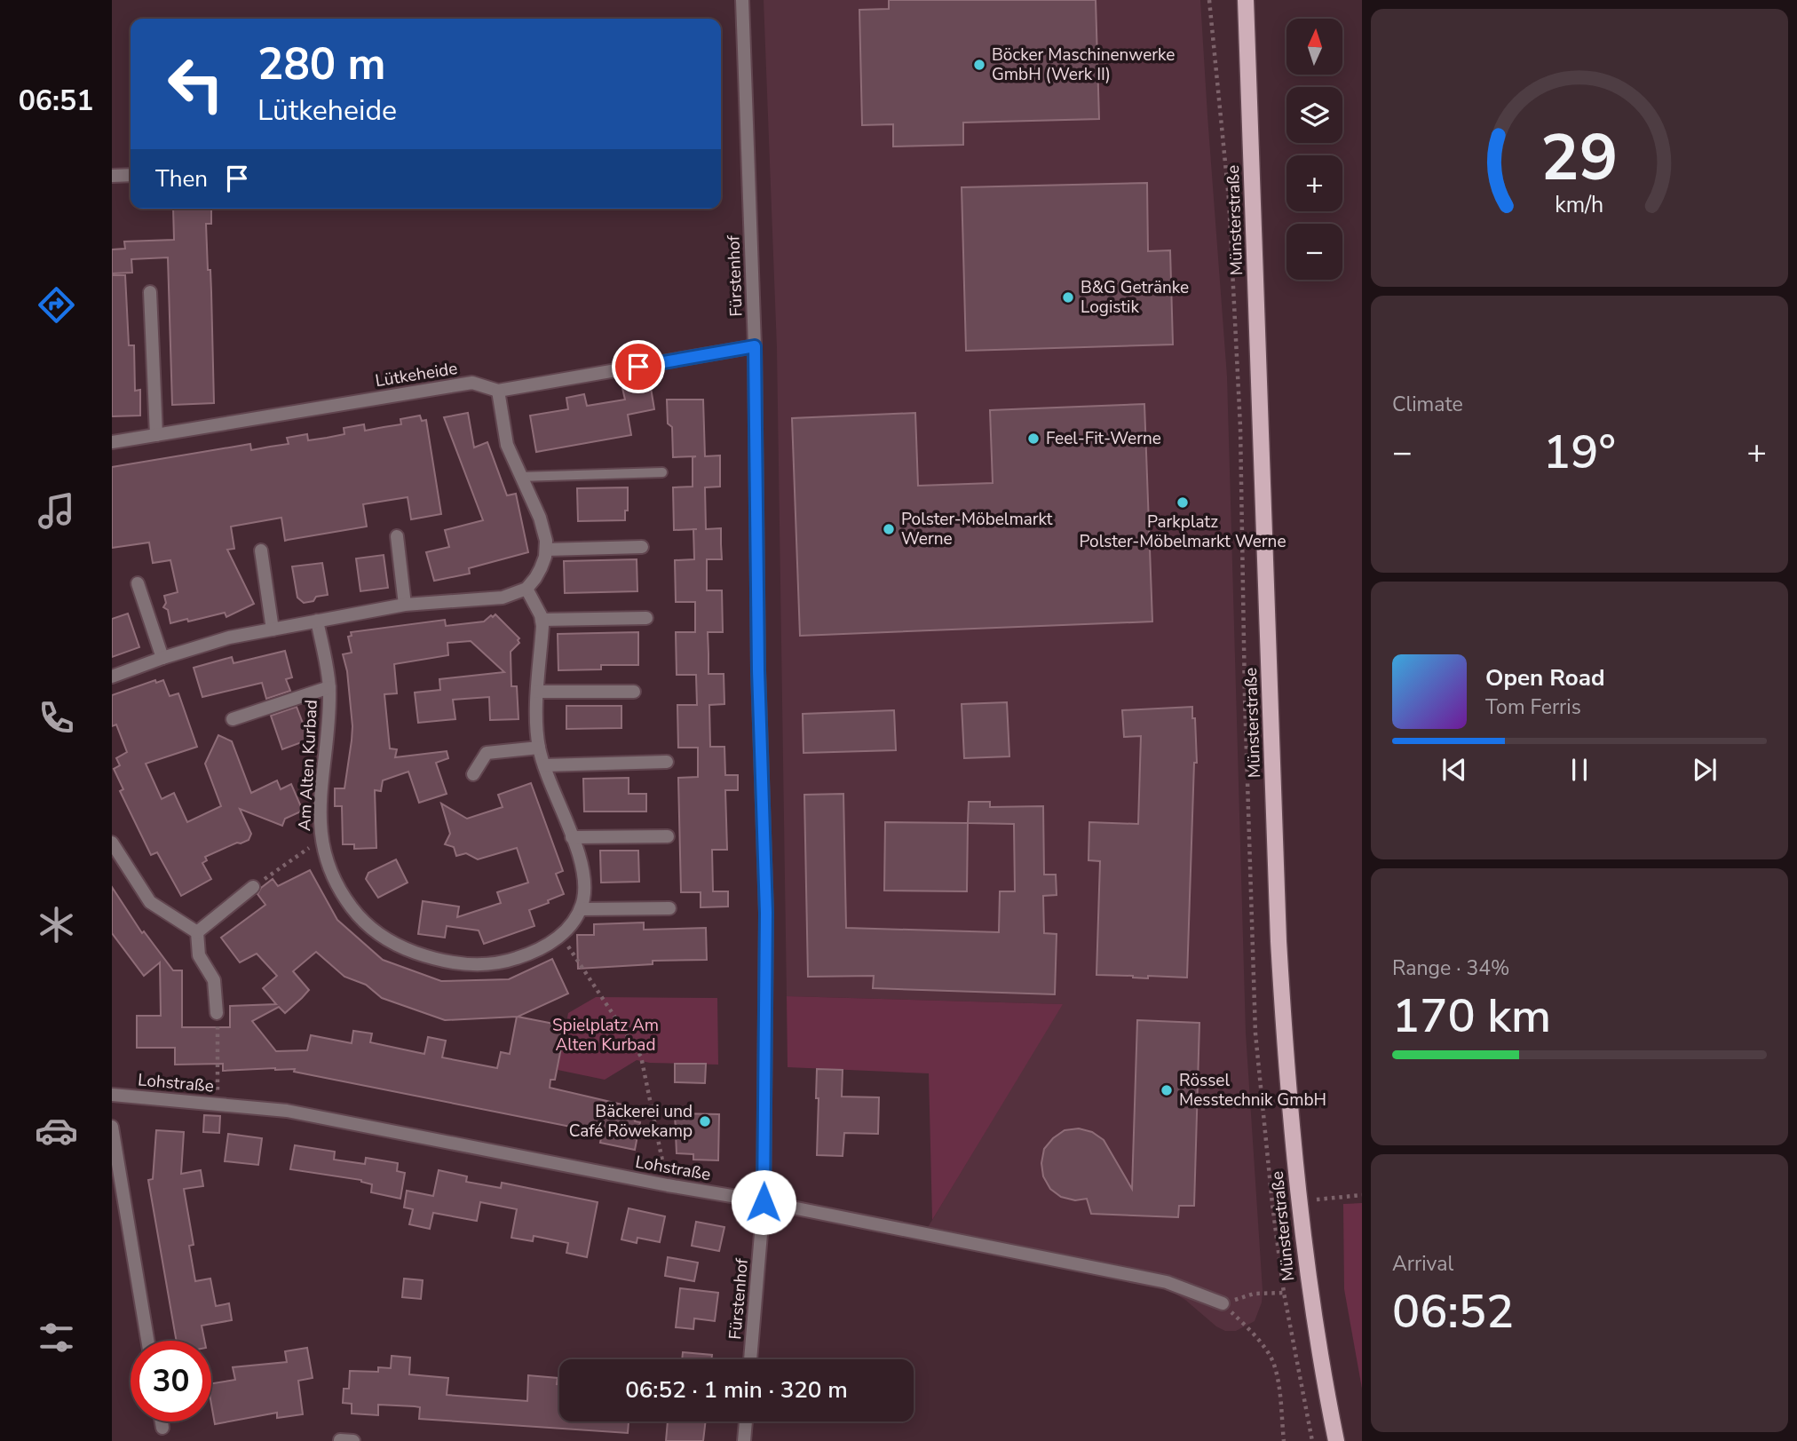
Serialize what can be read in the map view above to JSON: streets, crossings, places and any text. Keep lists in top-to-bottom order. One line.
{"streets":{"main road":["Münsterstraße"],"street":["Fürstenhof","Lütkeheide","Am Alten Kurbad","Lohstraße"]},"crossings":[["Fürstenhof","Lütkeheide"],["Fürstenhof","Lohstraße"]],"parks":["Spielplatz Am Alten Kurbad"],"places":["Böcker Maschinenwerke GmbH (Werk II)","B&G Getränke Logistik","Feel-Fit-Werne","Parkplatz Polster-Möbelmarkt Werne","Polster-Möbelmarkt Werne","Rössel Messtechnik GmbH","Bäckerei und Café Röwekamp"],"north":"top","page":{"tabs":"06:51","map_buttons":["+","−"],"turn":["280 m","Lütkeheide"],"then":"Then","tile":["Climate",["Range · 34%","170 km"],["Arrival","06:52"]],"heat":["−","19°","+"],"song":["Open Road","Tom Ferris"],"limit":"30","trip":"06:52 · 1 min · 320 m","gauge":["29","km/h"]}}
